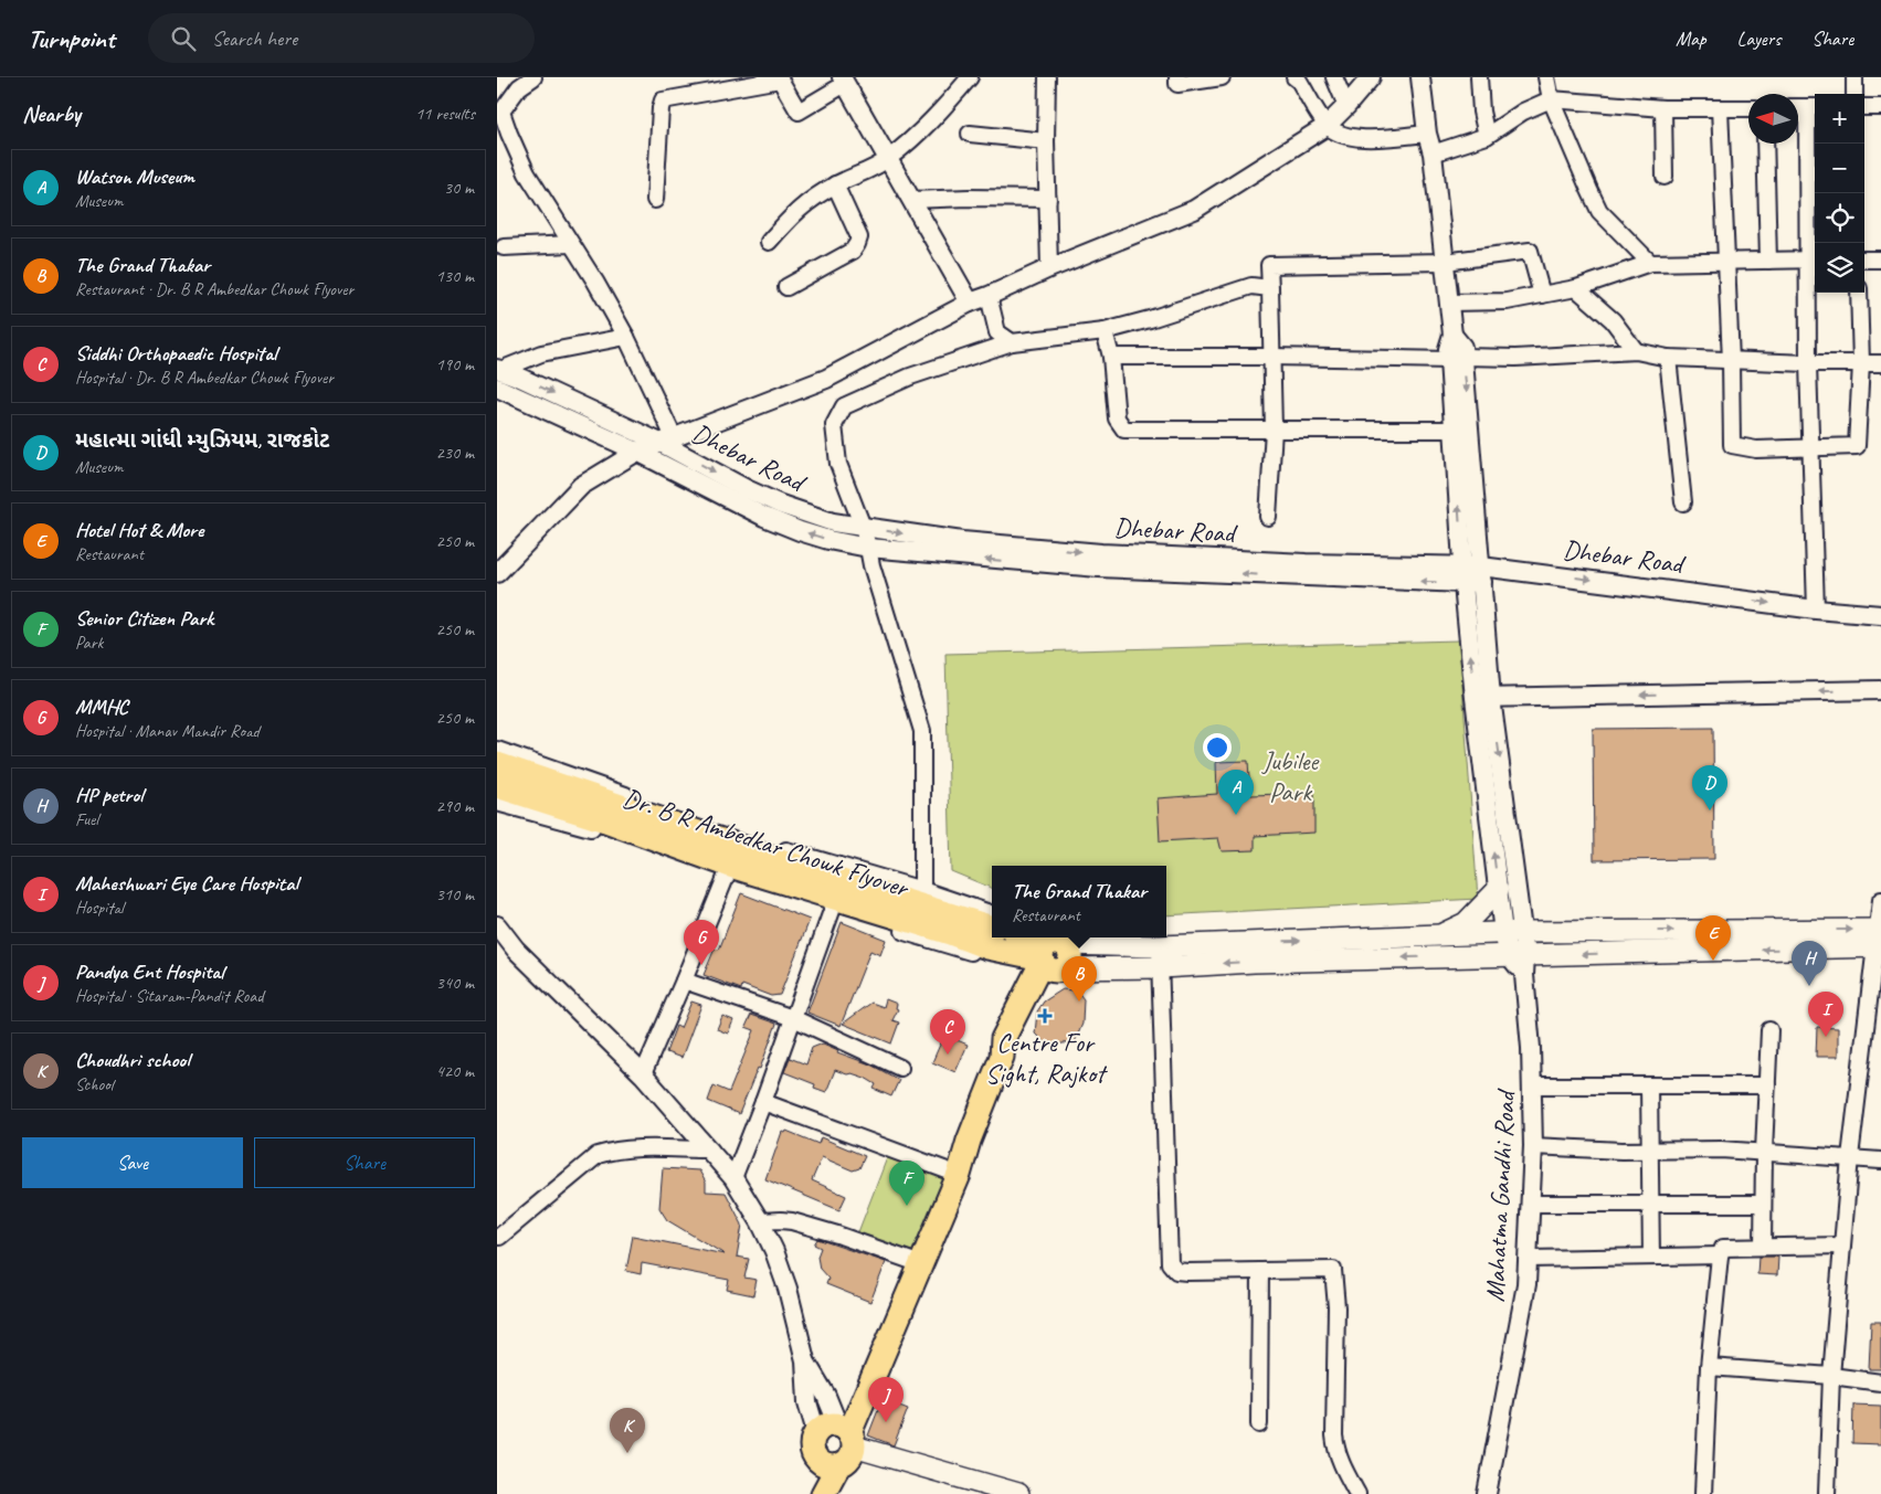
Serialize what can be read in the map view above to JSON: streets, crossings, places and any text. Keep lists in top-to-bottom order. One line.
{"streets":{"main road":["Dr. B R Ambedkar Chowk Flyover"],"street":["Dhebar Road","Mahatma Gandhi Road"]},"parks":["Jubilee Park"],"places":{"health":["Centre For Sight, Rajkot"]},"north":"left","page":{"header":"Turnpoint","search":"Search here","nav":["Map","Layers","Share"],"heading":["Nearby","11 results"],"map_buttons":["+","−"],"list":[{"mark":"A","name":"Watson Museum","note":"Museum","value":"30 m"},{"mark":"B","name":"The Grand Thakar","note":"Restaurant · Dr. B R Ambedkar Chowk Flyover","value":"130 m"},{"mark":"C","name":"Siddhi Orthopaedic Hospital","note":"Hospital · Dr. B R Ambedkar Chowk Flyover","value":"190 m"},{"mark":"D","name":"મહાત્મા ગાંધી મ્યુઝિયમ, રાજકોટ","note":"Museum","value":"230 m"},{"mark":"E","name":"Hotel Hot & More","note":"Restaurant","value":"250 m"},{"mark":"F","name":"Senior Citizen Park","note":"Park","value":"250 m"},{"mark":"G","name":"MMHC","note":"Hospital · Manav Mandir Road","value":"250 m"},{"mark":"H","name":"HP petrol","note":"Fuel","value":"290 m"},{"mark":"I","name":"Maheshwari Eye Care Hospital","note":"Hospital","value":"310 m"},{"mark":"J","name":"Pandya Ent Hospital","note":"Hospital · Sitaram-Pandit Road","value":"340 m"},{"mark":"K","name":"Choudhri school","note":"School","value":"420 m"}],"pins":["D","A","E","G","H","B","I","C","F","J","K"],"popup":["The Grand Thakar","Restaurant"],"buttons":["Save","Share"]}}
